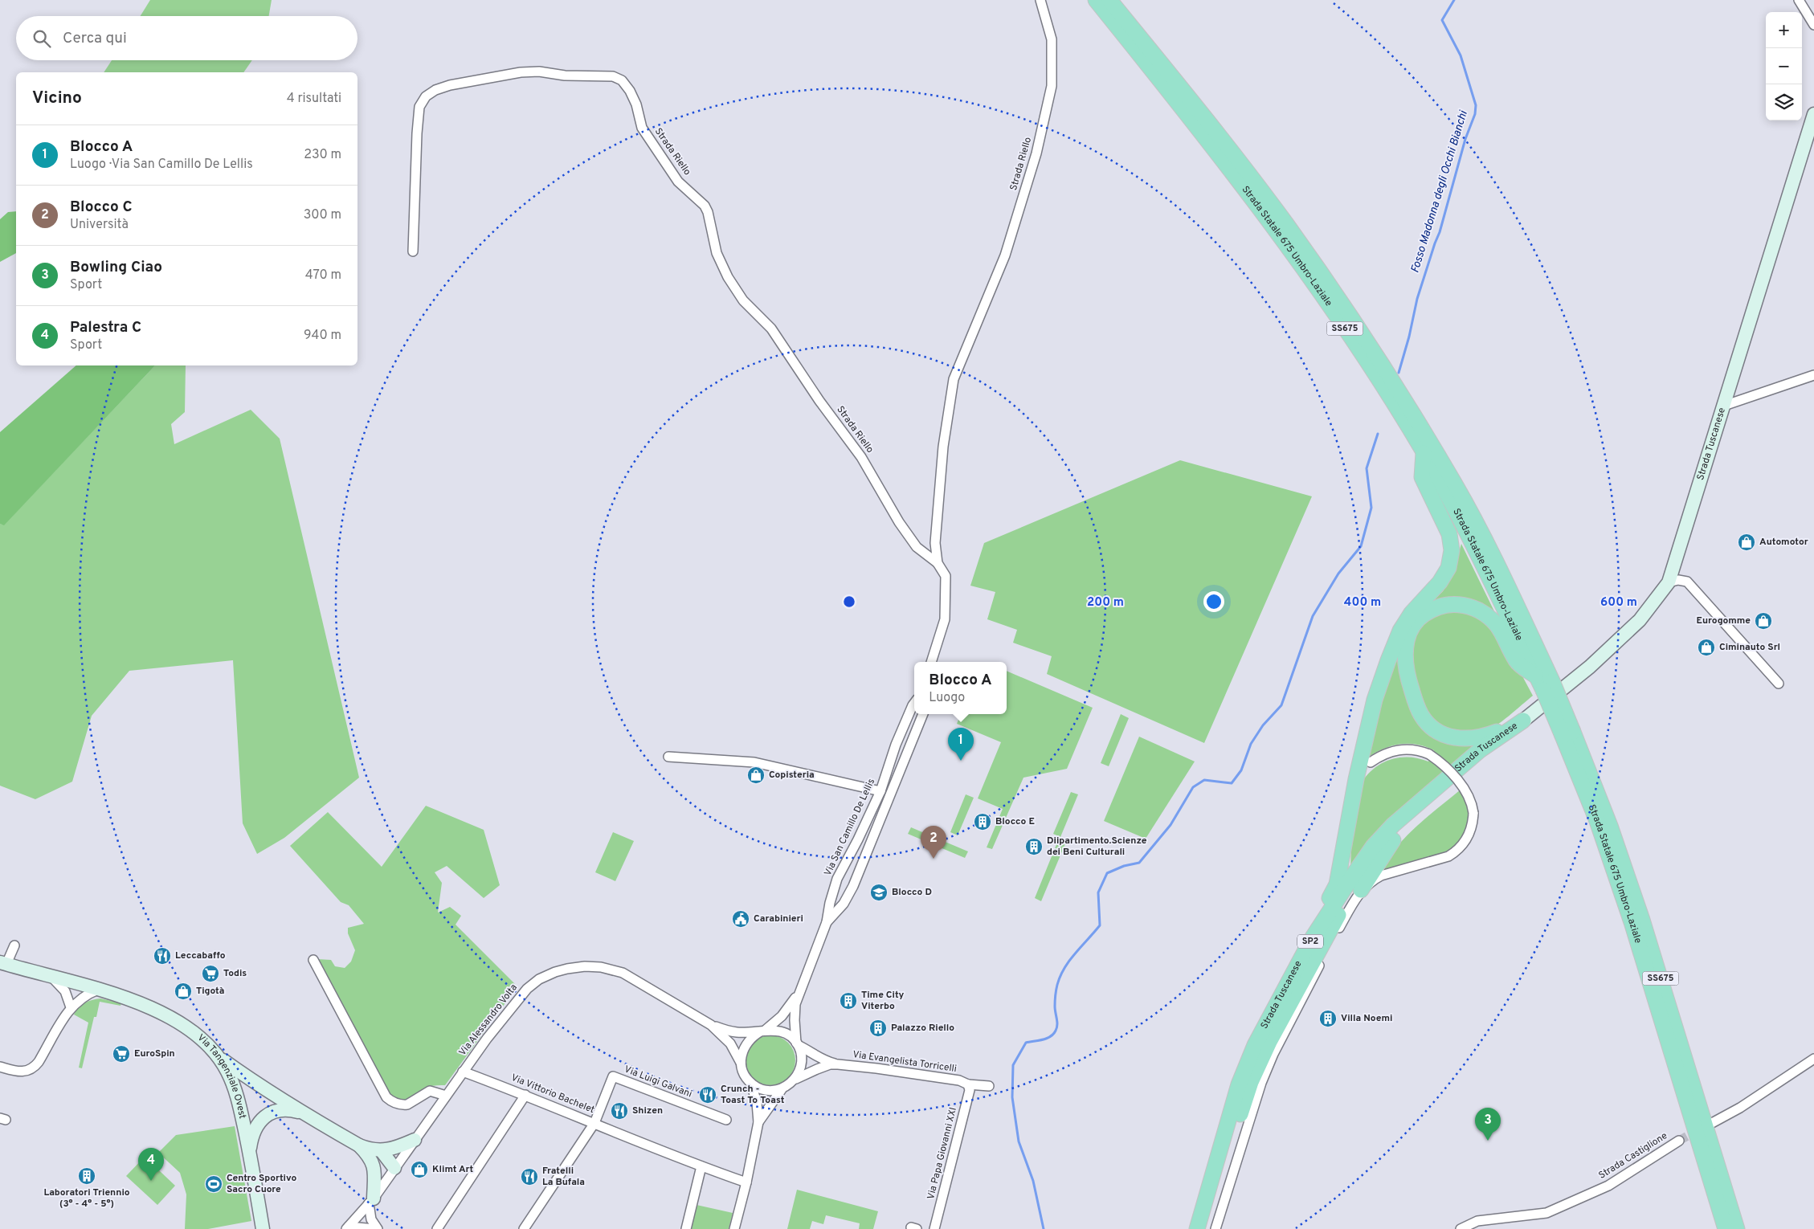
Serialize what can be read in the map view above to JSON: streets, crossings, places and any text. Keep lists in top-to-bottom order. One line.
{"streets":{"highway":["Strada Statale 675 Umbro-Laziale","SS675","Strada Tuscanese","SP2"],"main road":["Via Tangenziale Ovest"],"street":["Strada Riello","Via San Camillo De Lellis","Via Alessandro Volta","Via Evangelista Torricelli","Via Luigi Galvani","Via Vittorio Bachelet","Via Papa Giovanni XXI","Strada Castiglione"]},"crossings":[["Via San Camillo De Lellis","Via Alessandro Volta"],["Via San Camillo De Lellis","Via Evangelista Torricelli"],["Via Alessandro Volta","Via Evangelista Torricelli"],["Via Alessandro Volta","Via Vittorio Bachelet"],["Via Evangelista Torricelli","Via Papa Giovanni XXI"],["Via Luigi Galvani","Via Vittorio Bachelet"]],"water":["Fosso Madonna degli Occhi Bianchi"],"places":{"shop":["Automotor","Eurogomme","Ciminauto Srl","Copisteria","Tigotà","Klimt Art"],"building":["Blocco E","Diipartimento.Scienze dei Beni Culturali","Time City Viterbo","Villa Noemi","Palazzo Riello","Laboratori Triennio (3° - 4° - 5°)"],"school or university":["Blocco D"],"public building":["Carabinieri"],"restaurant":["Leccabaffo","Crunch - Toast To Toast","Shizen","Fratelli La Bufala"],"supermarket":["Todis","EuroSpin"],"sports":["Centro Sportivo Sacro Cuore"]},"page":{"map_buttons":["+","−"],"search":"Cerca qui","heading":["Vicino","4 risultati"],"list":[{"mark":"1","name":"Blocco A","note":"Luogo · Via San Camillo De Lellis","value":"230 m"},{"mark":"2","name":"Blocco C","note":"Università","value":"300 m"},{"mark":"3","name":"Bowling Ciao","note":"Sport","value":"470 m"},{"mark":"4","name":"Palestra C","note":"Sport","value":"940 m"}],"popup":["Blocco A","Luogo"],"pins":["1","2","3","4"]},"rings":["200 m","400 m","600 m"]}
